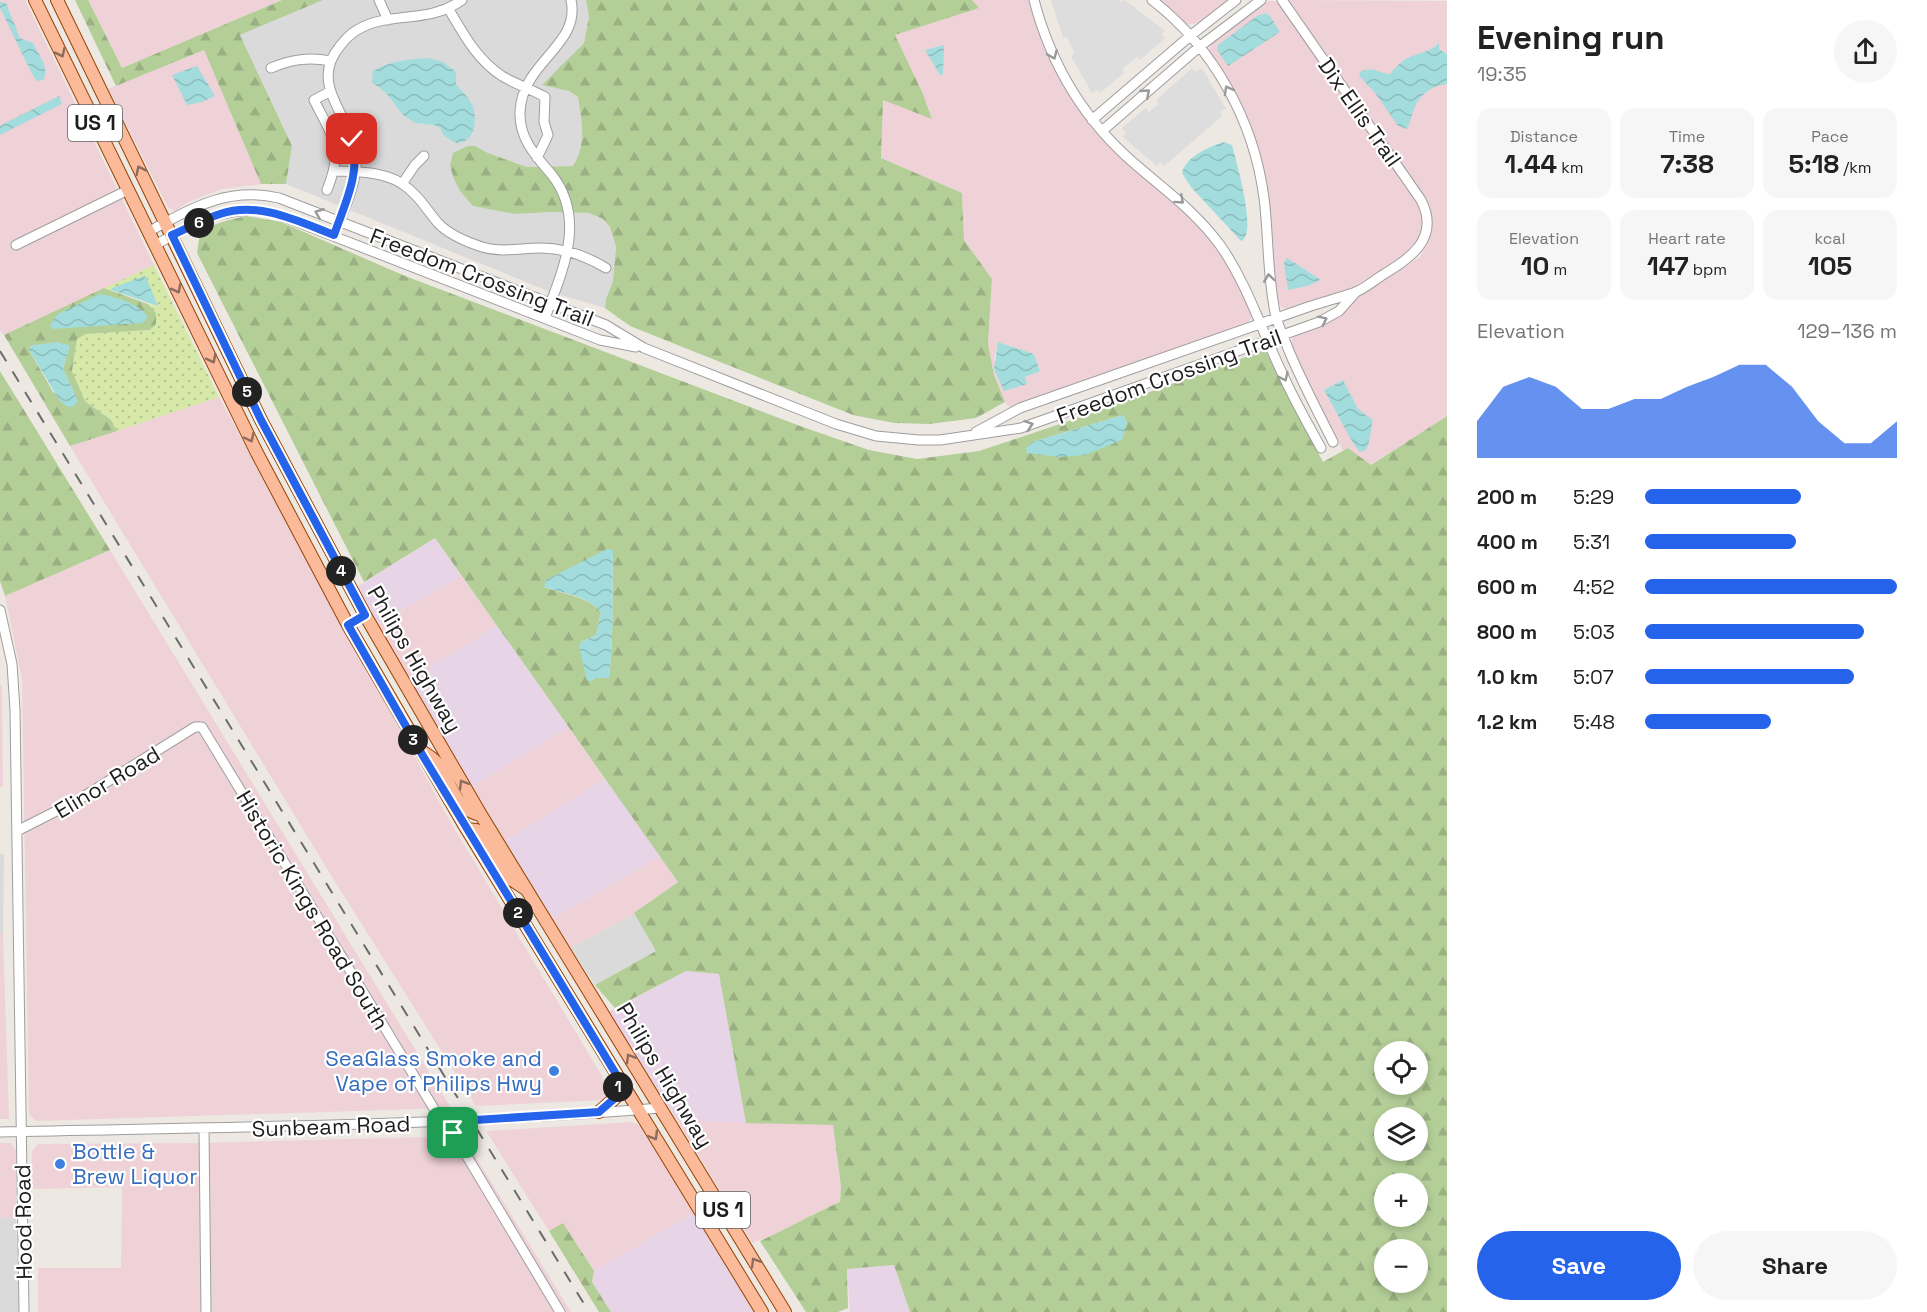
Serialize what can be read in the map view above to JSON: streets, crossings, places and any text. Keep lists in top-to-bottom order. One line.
{"streets":{"main road":["US 1","Philips Highway"],"street":["Dix Ellis Trail","Freedom Crossing Trail","Elinor Road","Historic Kings Road South","Sunbeam Road","Hood Road"]},"crossings":[["Dix Ellis Trail","Freedom Crossing Trail"],["Freedom Crossing Trail","Philips Highway"],["Philips Highway","Sunbeam Road"],["Elinor Road","Historic Kings Road South"],["Elinor Road","Hood Road"],["Historic Kings Road South","Sunbeam Road"],["Sunbeam Road","Hood Road"]],"places":["SeaGlass Smoke and Vape of Philips Hwy","Bottle & Brew Liquor"],"page":{"heading":["Evening run","19:35"],"stats":[["Distance","1.44 km"],["Time","7:38"],["Pace","5:18 /km"],["Elevation","10 m"],["Heart rate","147 bpm"],["kcal","105"]],"pins":["6","5","4","3","2","1"],"chart":["Elevation","129–136 m"],"list":[{"name":"200 m","note":"5:29"},{"name":"400 m","note":"5:31"},{"name":"600 m","note":"4:52"},{"name":"800 m","note":"5:03"},{"name":"1.0 km","note":"5:07"},{"name":"1.2 km","note":"5:48"}],"map_buttons":["+","−"],"buttons":["Save","Share"]}}
